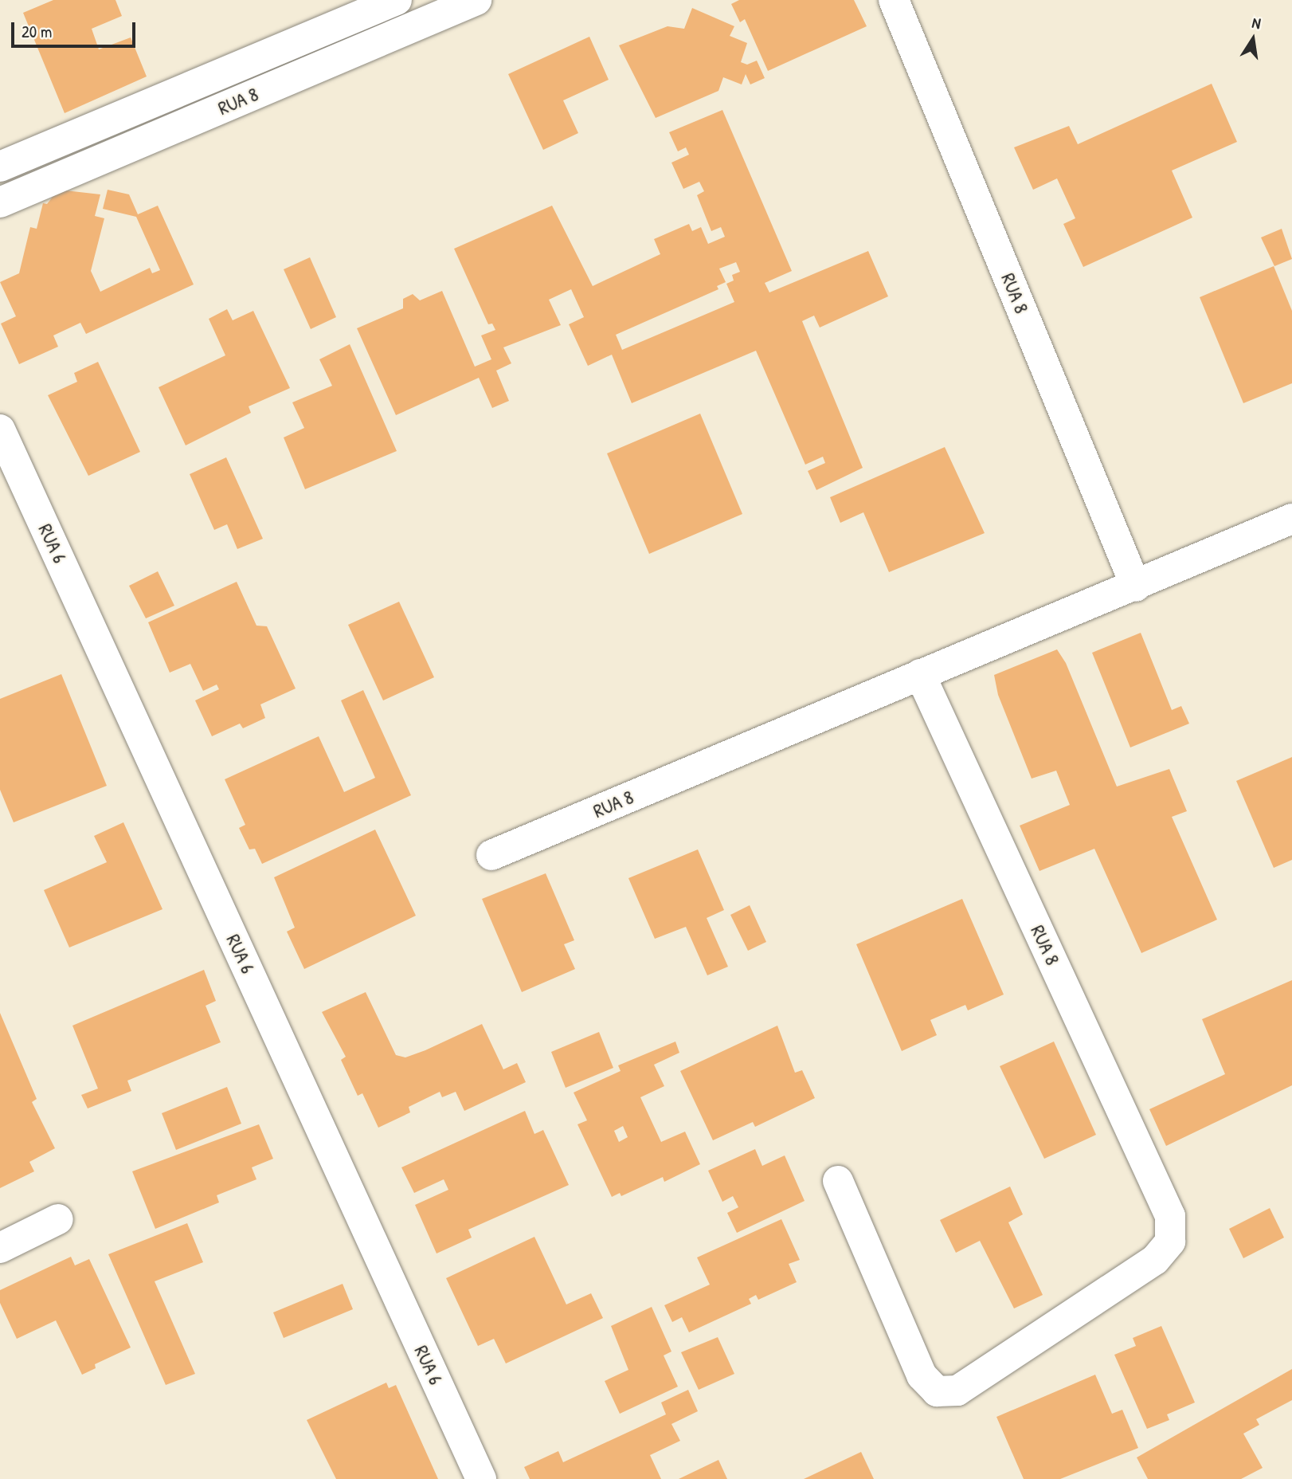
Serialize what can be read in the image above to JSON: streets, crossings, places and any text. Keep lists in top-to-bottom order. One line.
{"streets":{"street":["RUA 8","RUA 6"]},"scale_bar":"20 m","north":"top"}
